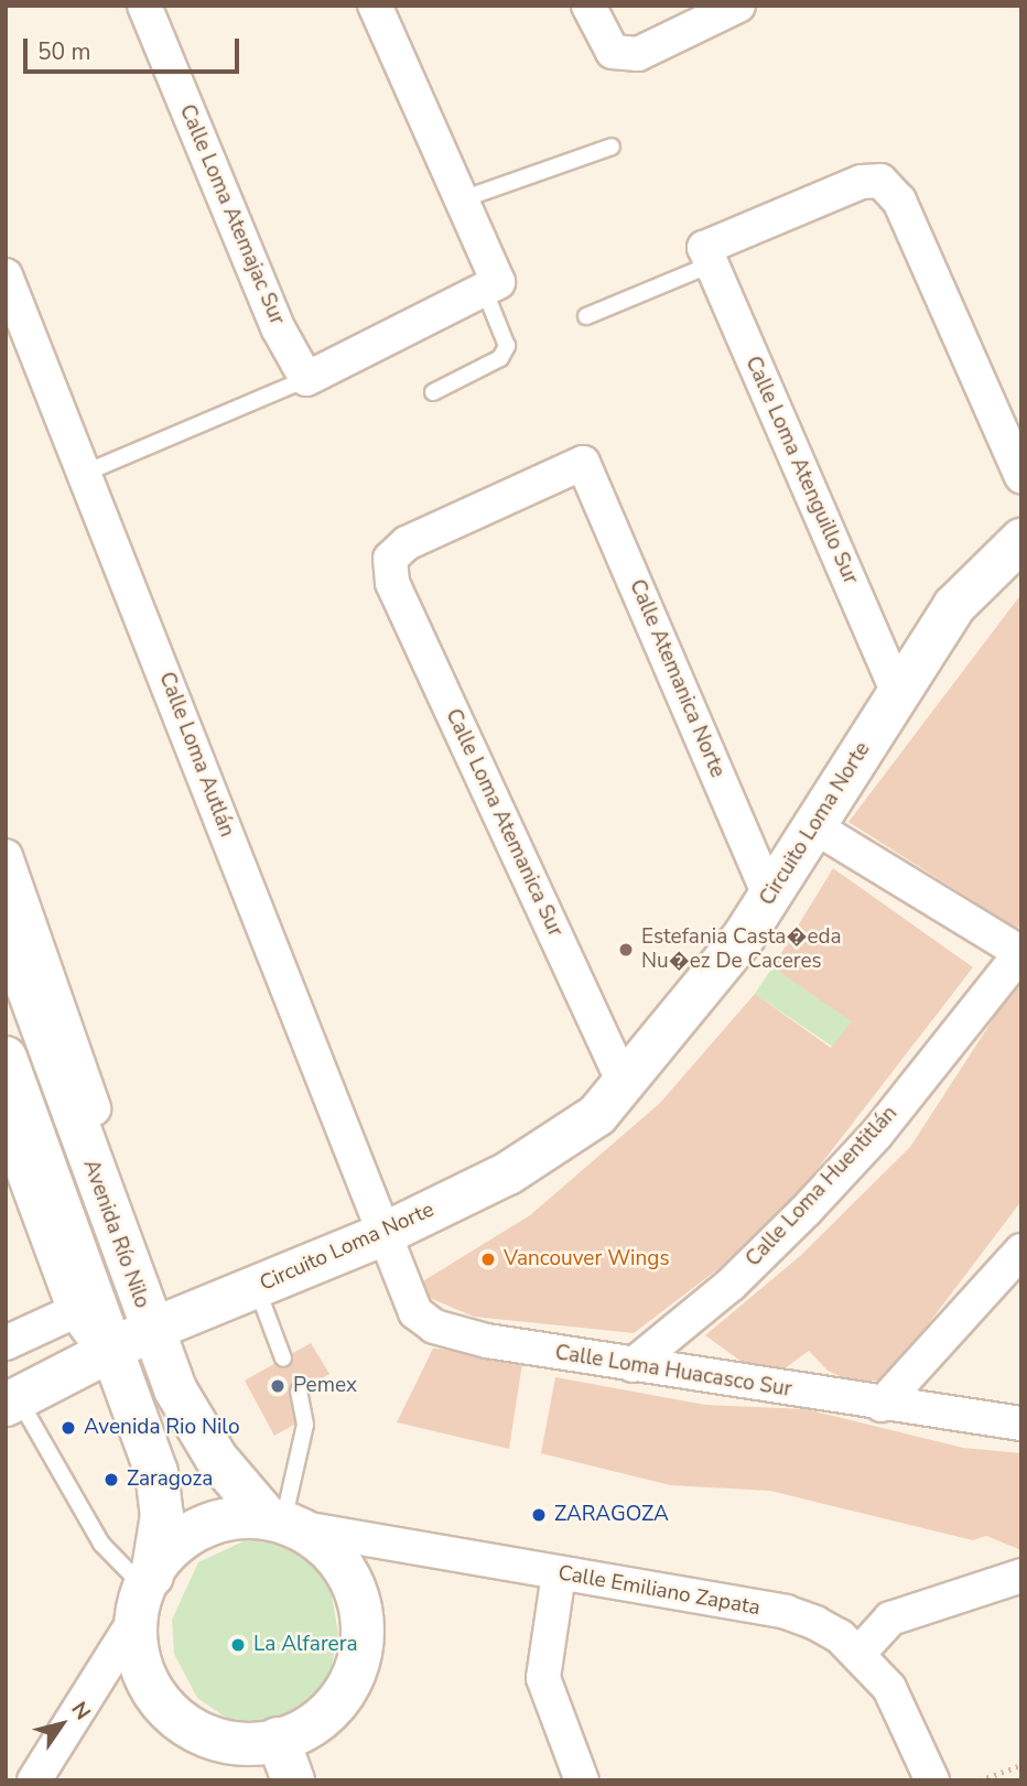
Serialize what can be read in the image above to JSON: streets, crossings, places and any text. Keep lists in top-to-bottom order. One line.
{"streets":{"main road":["Circuito Loma Norte","Avenida Río Nilo"],"street":["Calle Loma Atemajac Sur","Calle Loma Atenguillo Sur","Calle Atemanica Norte","Calle Loma Autlán","Calle Loma Atemanica Sur","Calle Loma Huentitlán","Calle Loma Huacasco Sur","Calle Emiliano Zapata"]},"crossings":[["Calle Loma Atenguillo Sur","Circuito Loma Norte"],["Calle Atemanica Norte","Calle Loma Atemanica Sur"],["Calle Atemanica Norte","Circuito Loma Norte"],["Calle Loma Autlán","Circuito Loma Norte"],["Calle Loma Autlán","Calle Loma Huacasco Sur"],["Calle Loma Atemanica Sur","Circuito Loma Norte"],["Circuito Loma Norte","Avenida Río Nilo"],["Circuito Loma Norte","Calle Loma Huacasco Sur"],["Calle Loma Huentitlán","Calle Loma Huacasco Sur"],["Avenida Río Nilo","Calle Emiliano Zapata"]],"places":["Estefania Casta�eda Nu�ez De Caceres","Vancouver Wings","Pemex","Avenida Rio Nilo","Zaragoza","ZARAGOZA","La Alfarera"],"scale_bar":"50 m","north":"top right"}
